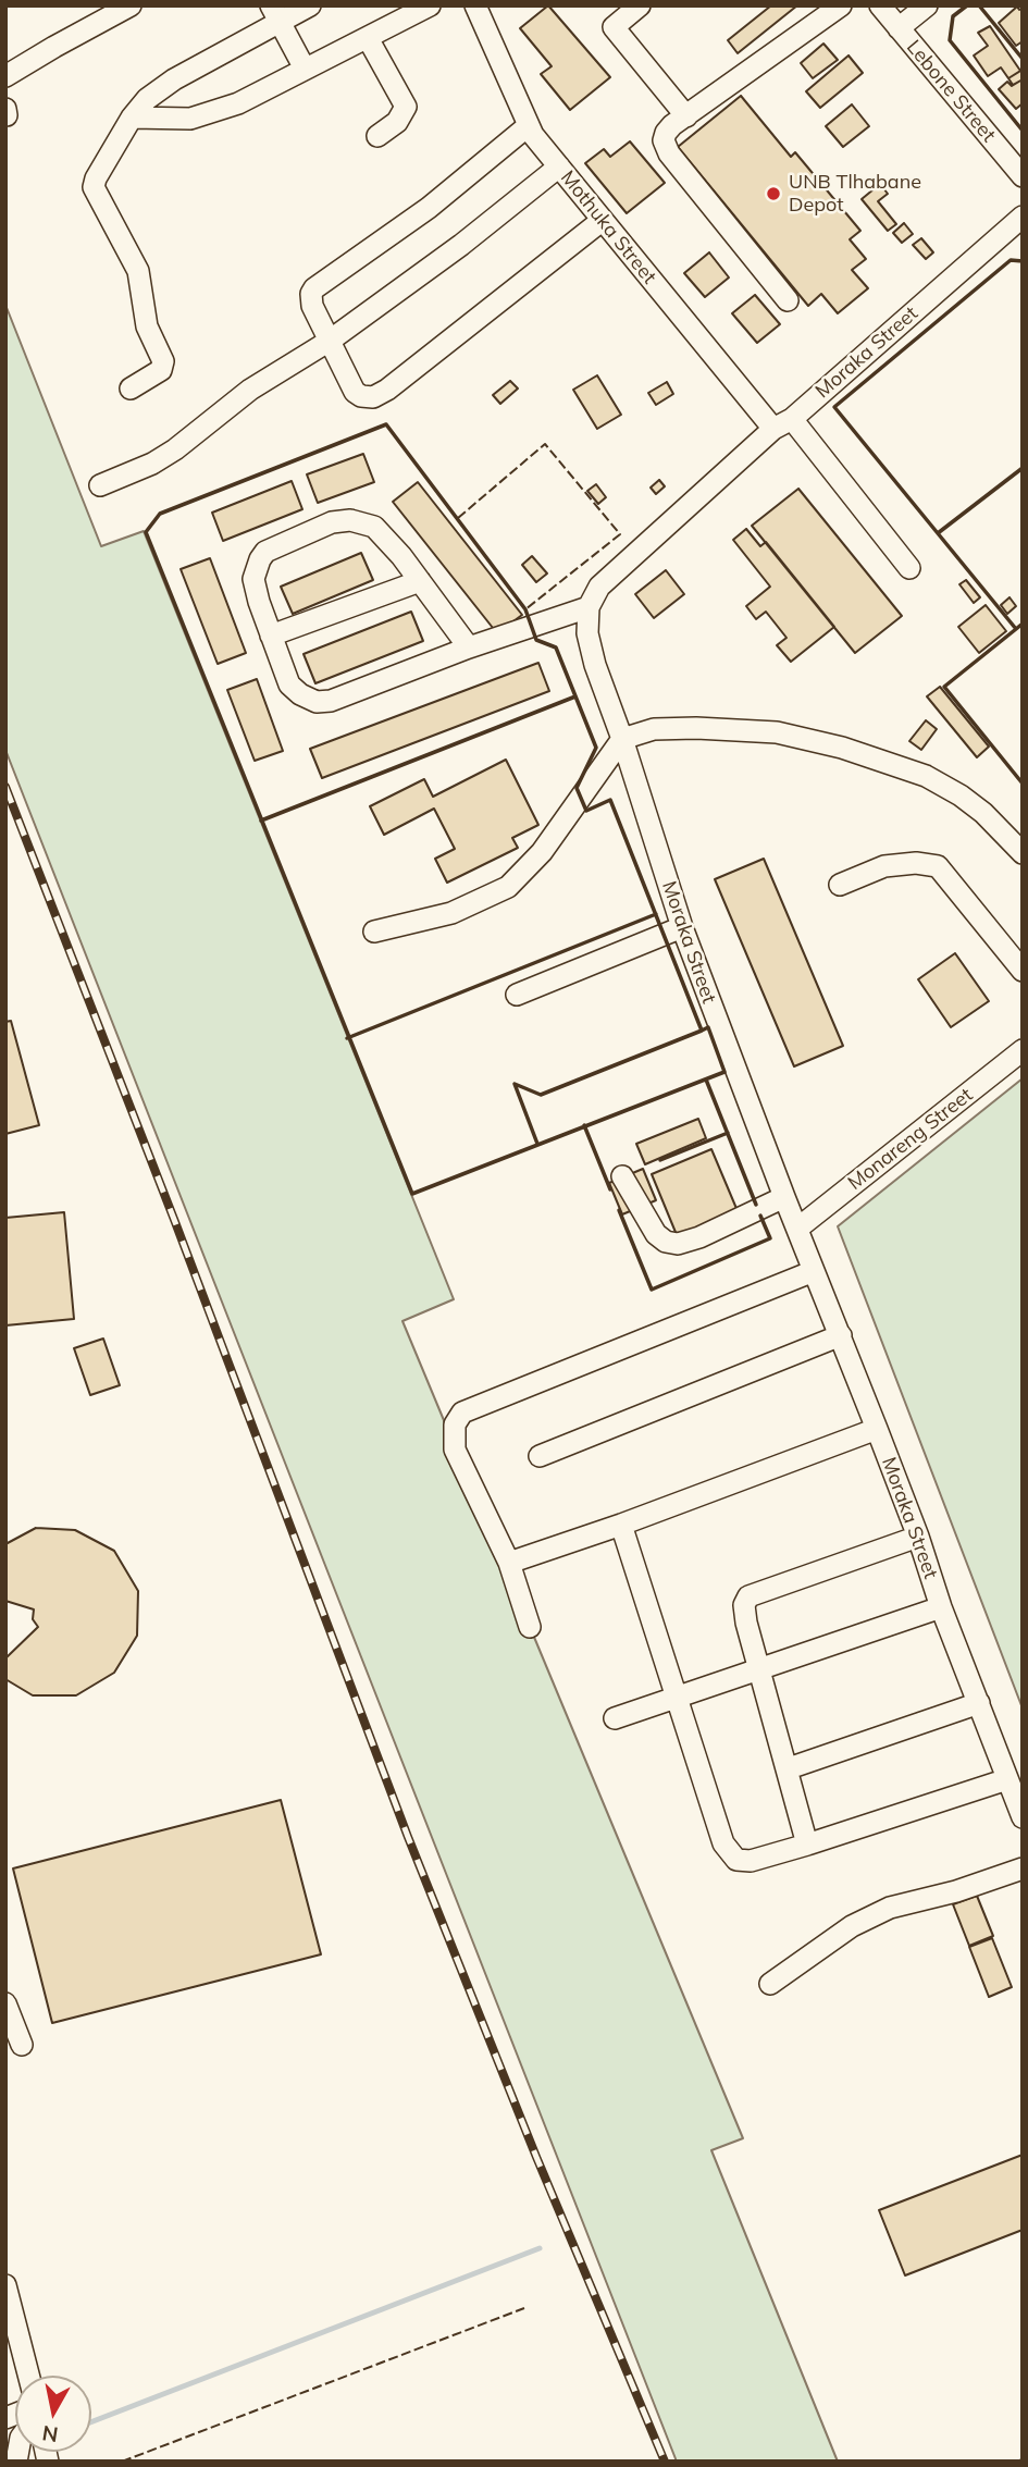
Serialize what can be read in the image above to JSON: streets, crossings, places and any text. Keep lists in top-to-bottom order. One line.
{"streets":{"street":["Lebone Street","Mothuka Street","Moraka Street","Monareng Street"]},"crossings":[["Mothuka Street","Moraka Street"],["Moraka Street","Monareng Street"]],"places":["UNB Tlhabane Depot"],"north":"bottom"}
